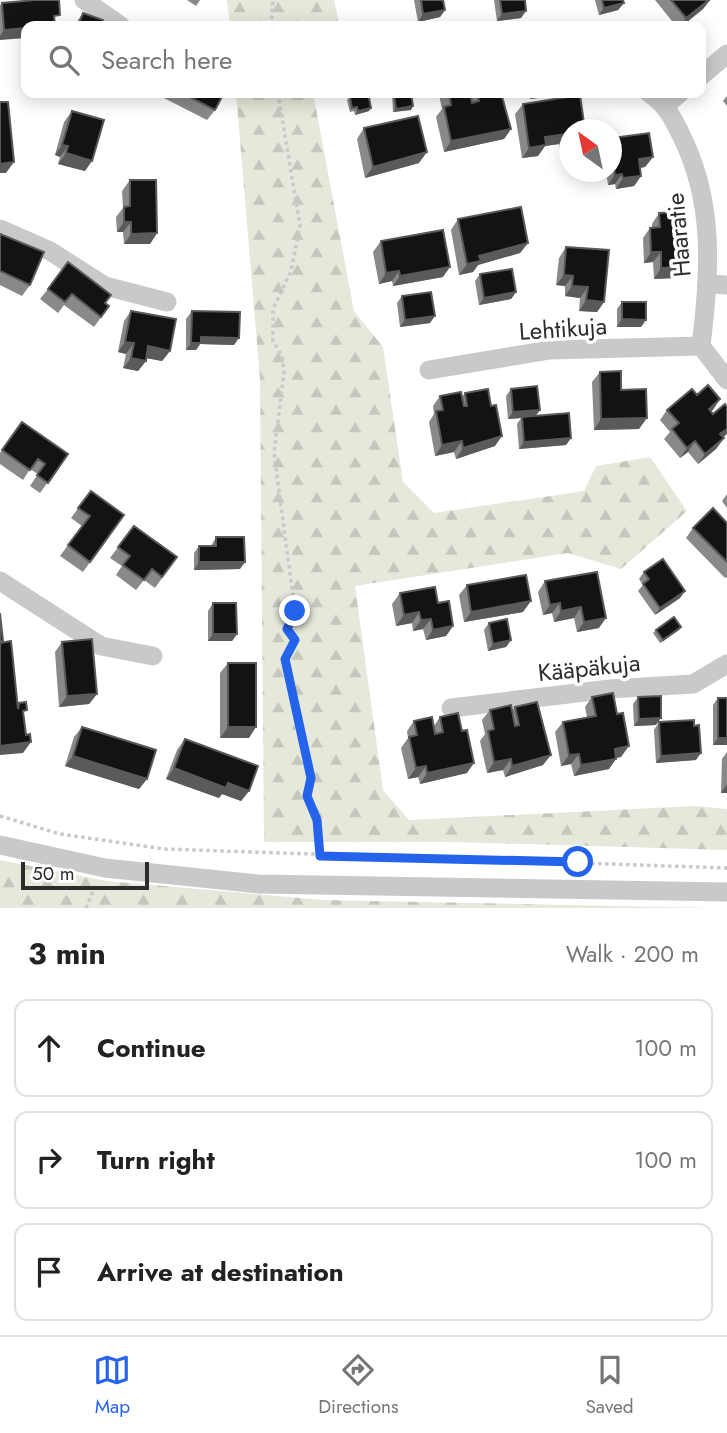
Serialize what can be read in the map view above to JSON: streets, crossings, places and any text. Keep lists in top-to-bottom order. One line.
{"streets":{"street":["Haaratie","Lehtikuja","Kääpäkuja"]},"crossings":[["Haaratie","Lehtikuja"]],"scale_bar":"50 m","north":"top left","page":{"search":"Search here","scale":"50 m","heading":["3 min","Walk · 200 m"],"list":[["Continue","100 m"],["Turn right","100 m"],"Arrive at destination"],"nav":["Map","Directions","Saved"]}}
